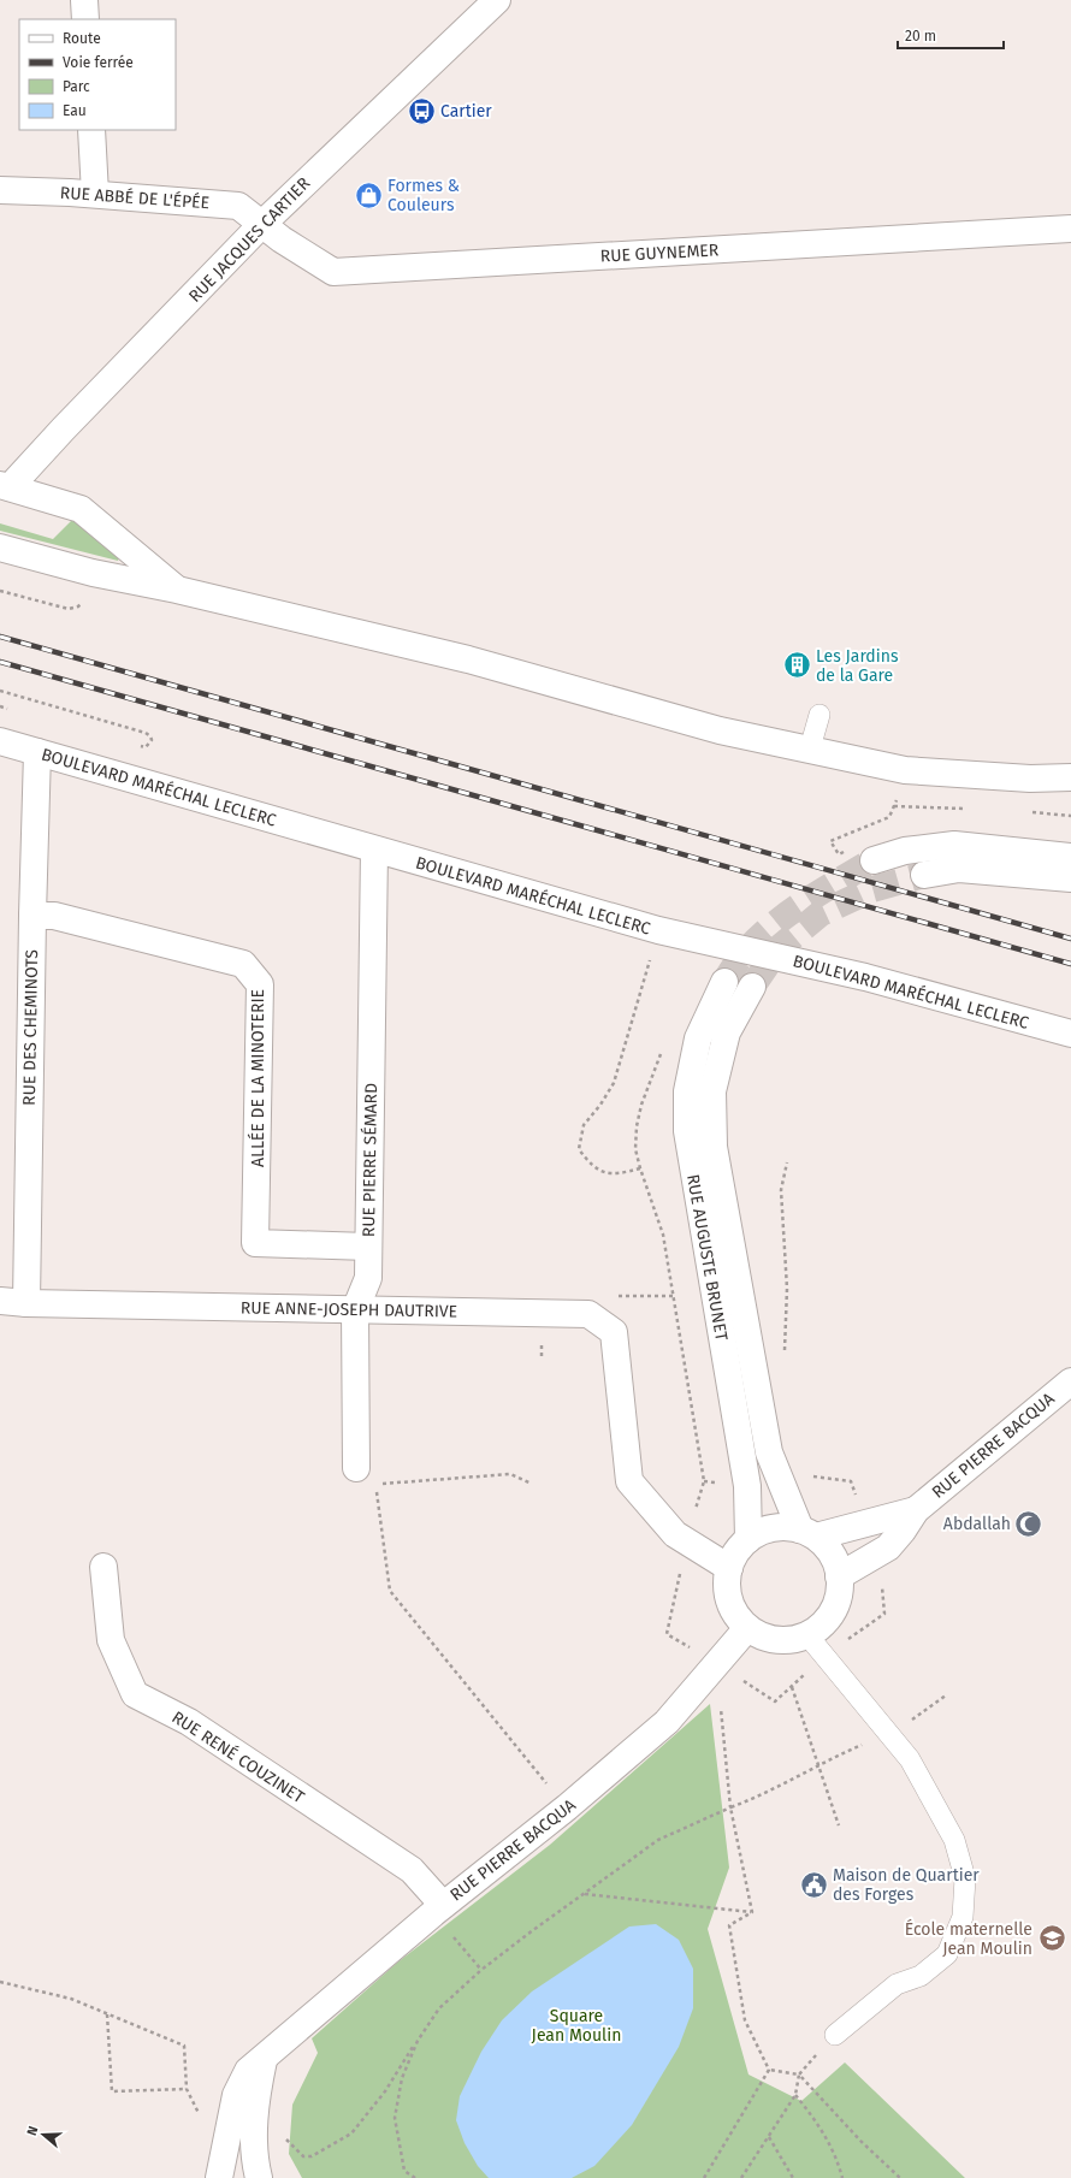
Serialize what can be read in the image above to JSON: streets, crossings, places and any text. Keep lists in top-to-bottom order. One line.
{"streets":{"street":["RUE ABBÉ DE L'ÉPÉE","RUE JACQUES CARTIER","RUE GUYNEMER","BOULEVARD MARÉCHAL LECLERC","RUE DES CHEMINOTS","ALLÉE DE LA MINOTERIE","RUE PIERRE SÉMARD","RUE AUGUSTE BRUNET","RUE ANNE-JOSEPH DAUTRIVE","RUE PIERRE BACQUA","RUE RENÉ COUZINET"]},"crossings":[["RUE ABBÉ DE L'ÉPÉE","RUE JACQUES CARTIER"],["RUE ABBÉ DE L'ÉPÉE","RUE GUYNEMER"],["RUE JACQUES CARTIER","RUE GUYNEMER"],["BOULEVARD MARÉCHAL LECLERC","RUE DES CHEMINOTS"],["BOULEVARD MARÉCHAL LECLERC","RUE PIERRE SÉMARD"],["RUE DES CHEMINOTS","ALLÉE DE LA MINOTERIE"],["RUE DES CHEMINOTS","RUE ANNE-JOSEPH DAUTRIVE"],["ALLÉE DE LA MINOTERIE","RUE PIERRE SÉMARD"],["RUE PIERRE SÉMARD","RUE ANNE-JOSEPH DAUTRIVE"],["RUE AUGUSTE BRUNET","RUE ANNE-JOSEPH DAUTRIVE"],["RUE AUGUSTE BRUNET","RUE PIERRE BACQUA"],["RUE ANNE-JOSEPH DAUTRIVE","RUE PIERRE BACQUA"],["RUE PIERRE BACQUA","RUE RENÉ COUZINET"]],"parks":["Square Jean Moulin"],"places":{"bus stop":["Cartier"],"shop":["Formes & Couleurs"],"building":["Les Jardins de la Gare"],"mosque":["Abdallah"],"public building":["Maison de Quartier des Forges"],"school or university":["École maternelle Jean Moulin"]},"legend":["Route","Voie ferrée","Parc","Eau"],"scale_bar":"20 m","north":"left"}
